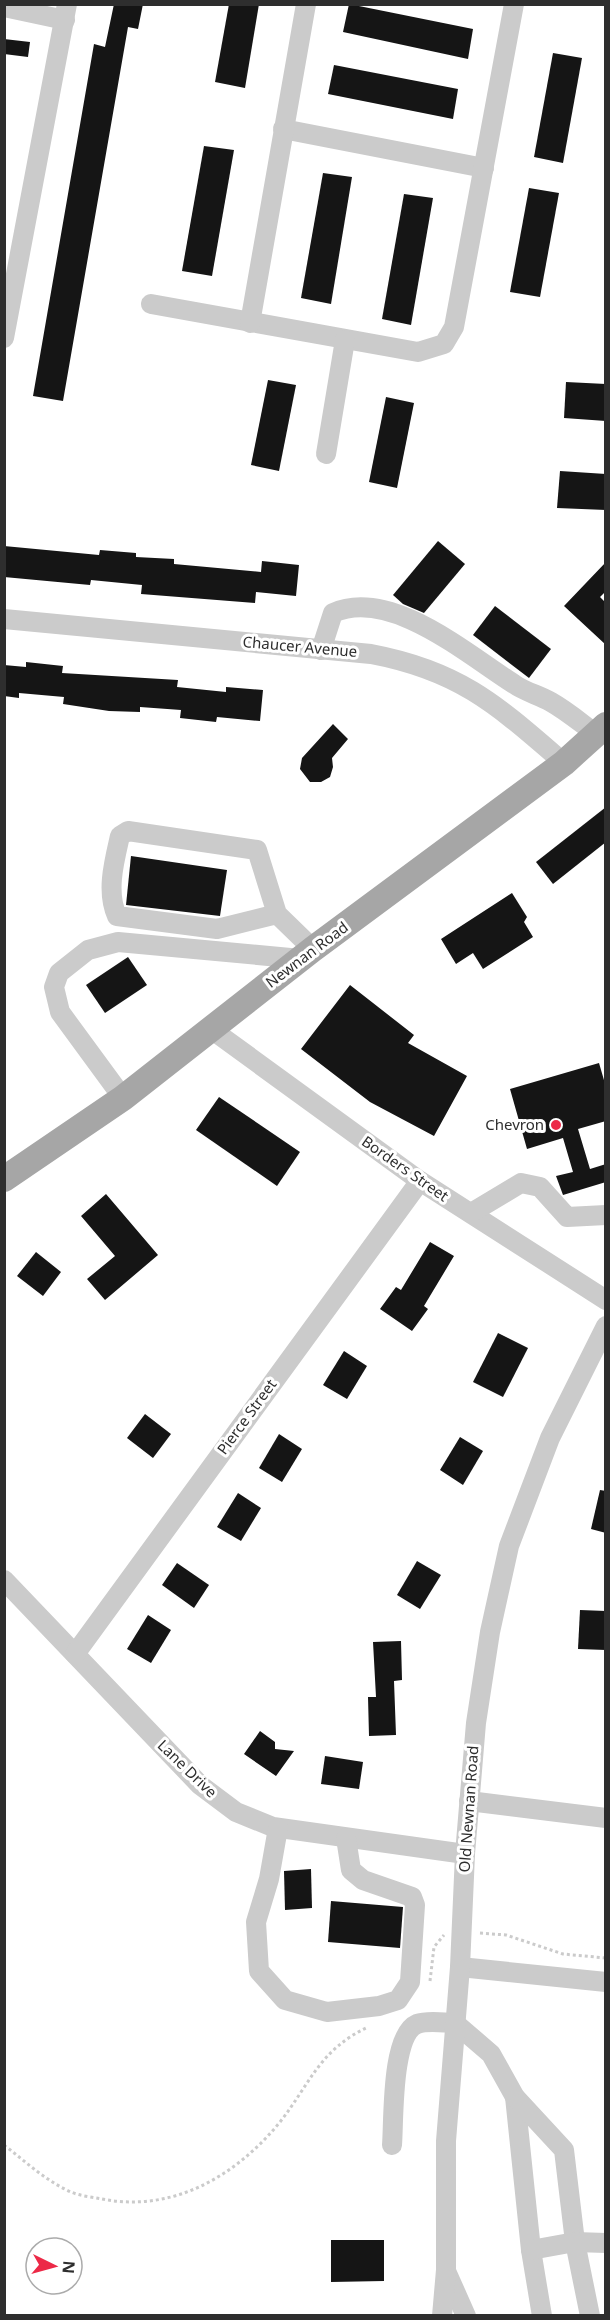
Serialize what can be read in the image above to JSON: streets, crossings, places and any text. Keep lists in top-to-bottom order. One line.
{"streets":{"main road":["Newnan Road"],"street":["Chaucer Avenue","Borders Street","Pierce Street","Lane Drive","Old Newnan Road"]},"crossings":[["Chaucer Avenue","Newnan Road"],["Newnan Road","Borders Street"],["Borders Street","Pierce Street"],["Pierce Street","Lane Drive"],["Lane Drive","Old Newnan Road"]],"places":["Chevron"],"north":"right"}
